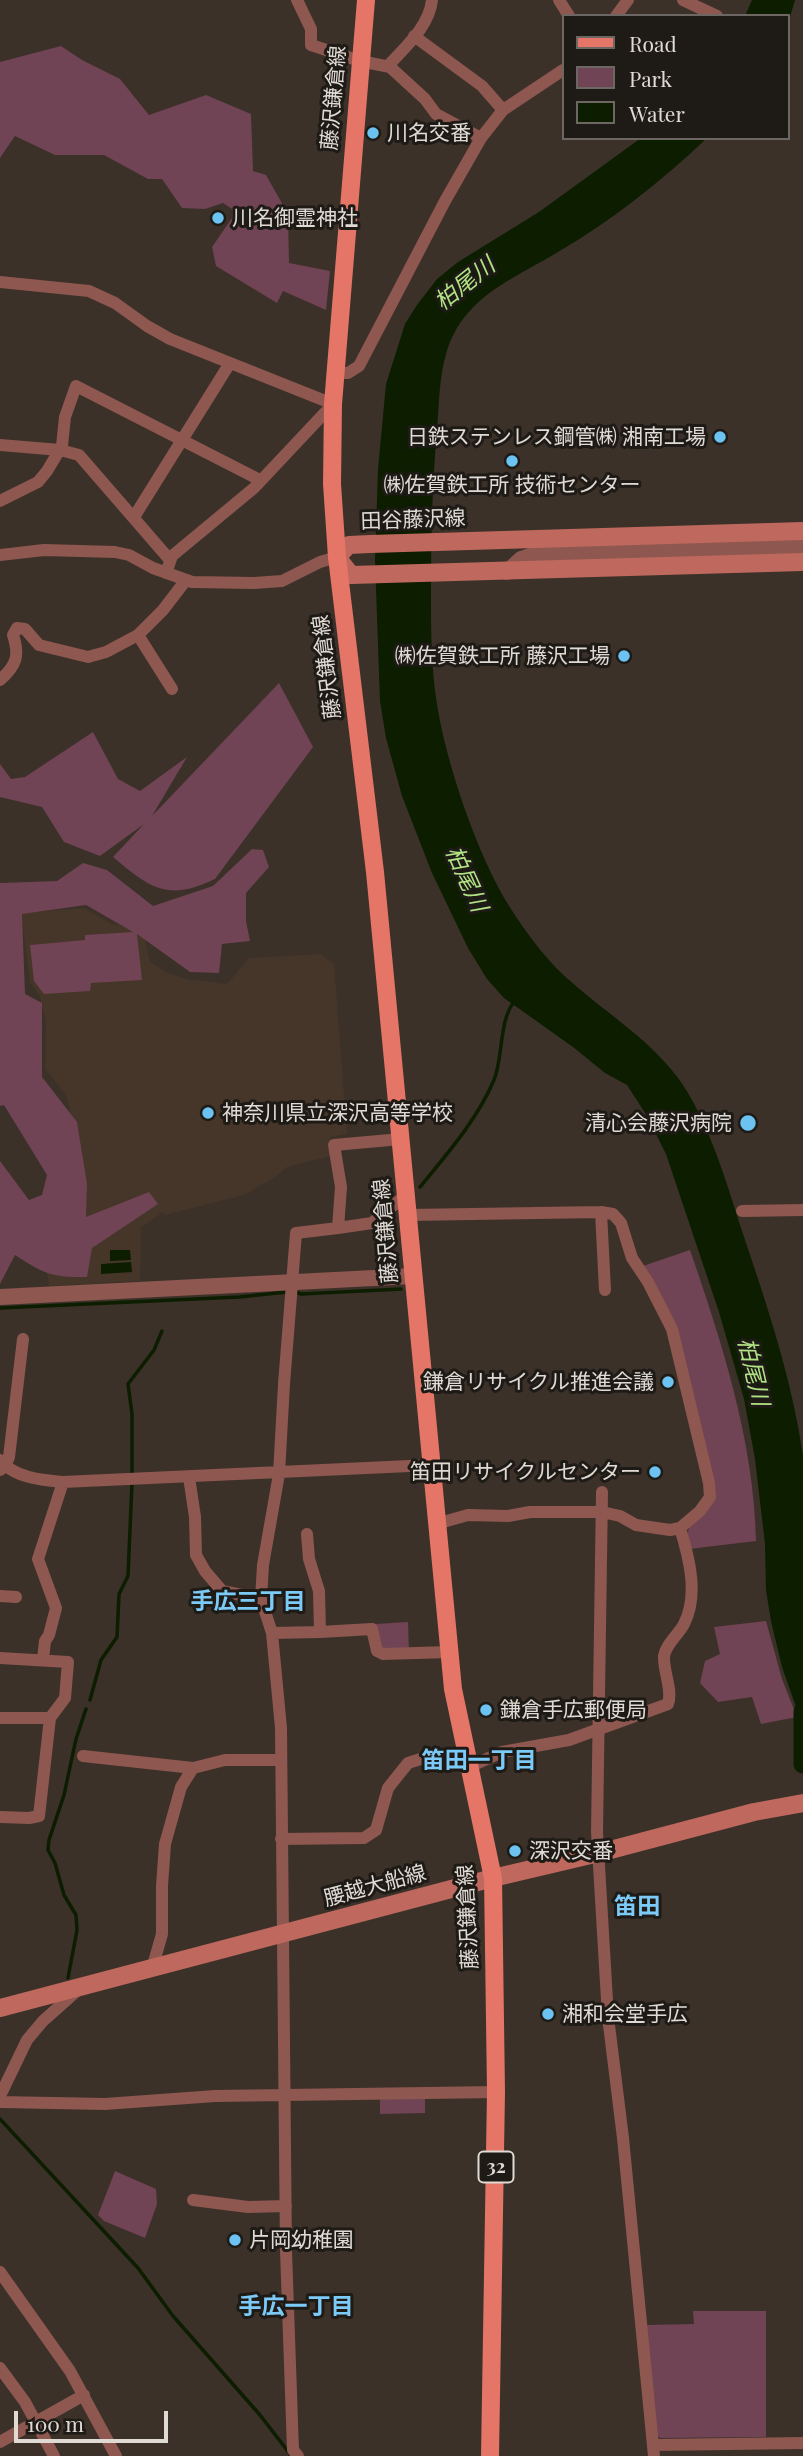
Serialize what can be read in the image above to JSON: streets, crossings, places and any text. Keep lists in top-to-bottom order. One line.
{"streets":{"main road":["藤沢鎌倉線","田谷藤沢線","腰越大船線","32"]},"crossings":[["藤沢鎌倉線","田谷藤沢線"],["藤沢鎌倉線","腰越大船線"]],"districts":["手広三丁目","笛田一丁目","笛田","手広一丁目"],"water":["柏尾川"],"places":["川名交番","川名御霊神社","日鉄ステンレス鋼管㈱ 湘南工場","㈱佐賀鉄工所 技術センター","㈱佐賀鉄工所 藤沢工場","神奈川県立深沢高等学校","清心会藤沢病院","鎌倉リサイクル推進会議","笛田リサイクルセンター","鎌倉手広郵便局","深沢交番","湘和会堂手広","片岡幼稚園"],"legend":["Road","Park","Water"],"scale_bar":"100 m"}
